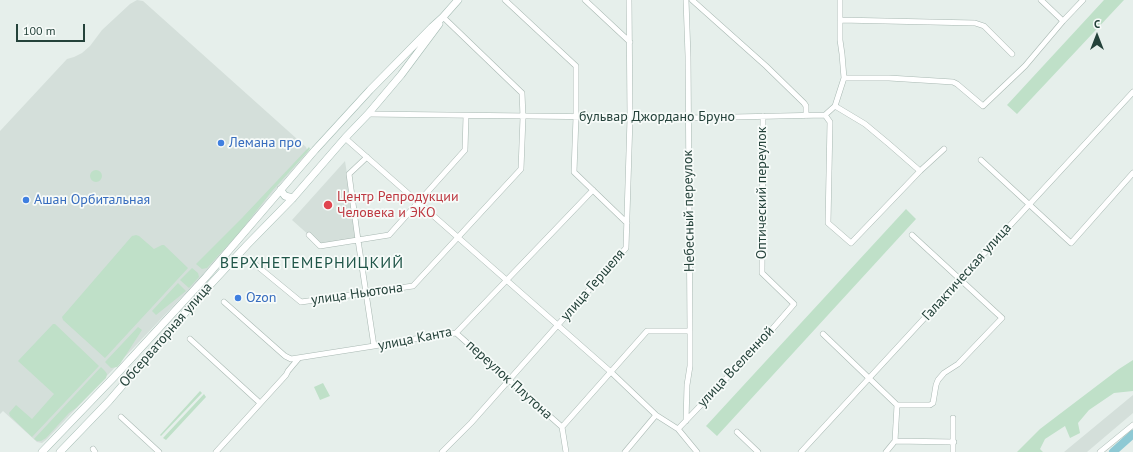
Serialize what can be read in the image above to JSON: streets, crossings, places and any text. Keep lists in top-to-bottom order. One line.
{"streets":{"main road":["Обсерваторная улица"],"street":["бульвар Джордано Бруно","Оптический переулок","Небесный переулок","Галактическая улица","улица Гершеля","улица Ньютона","улица Канта","улица Вселенной","переулок Плутона"]},"crossings":[["бульвар Джордано Бруно","Оптический переулок"],["бульвар Джордано Бруно","Небесный переулок"],["бульвар Джордано Бруно","улица Гершеля"],["бульвар Джордано Бруно","улица Ньютона"],["бульвар Джордано Бруно","Обсерваторная улица"],["Оптический переулок","улица Вселенной"],["Небесный переулок","улица Вселенной"],["улица Гершеля","переулок Плутона"],["улица Ньютона","Обсерваторная улица"],["улица Канта","переулок Плутона"]],"districts":["ВЕРХНЕТЕМЕРНИЦКИЙ"],"places":["Лемана про","Ашан Орбитальная","Центр Репродукции Человека и ЭКО","Ozon"],"scale_bar":"100 m","north":"top"}
